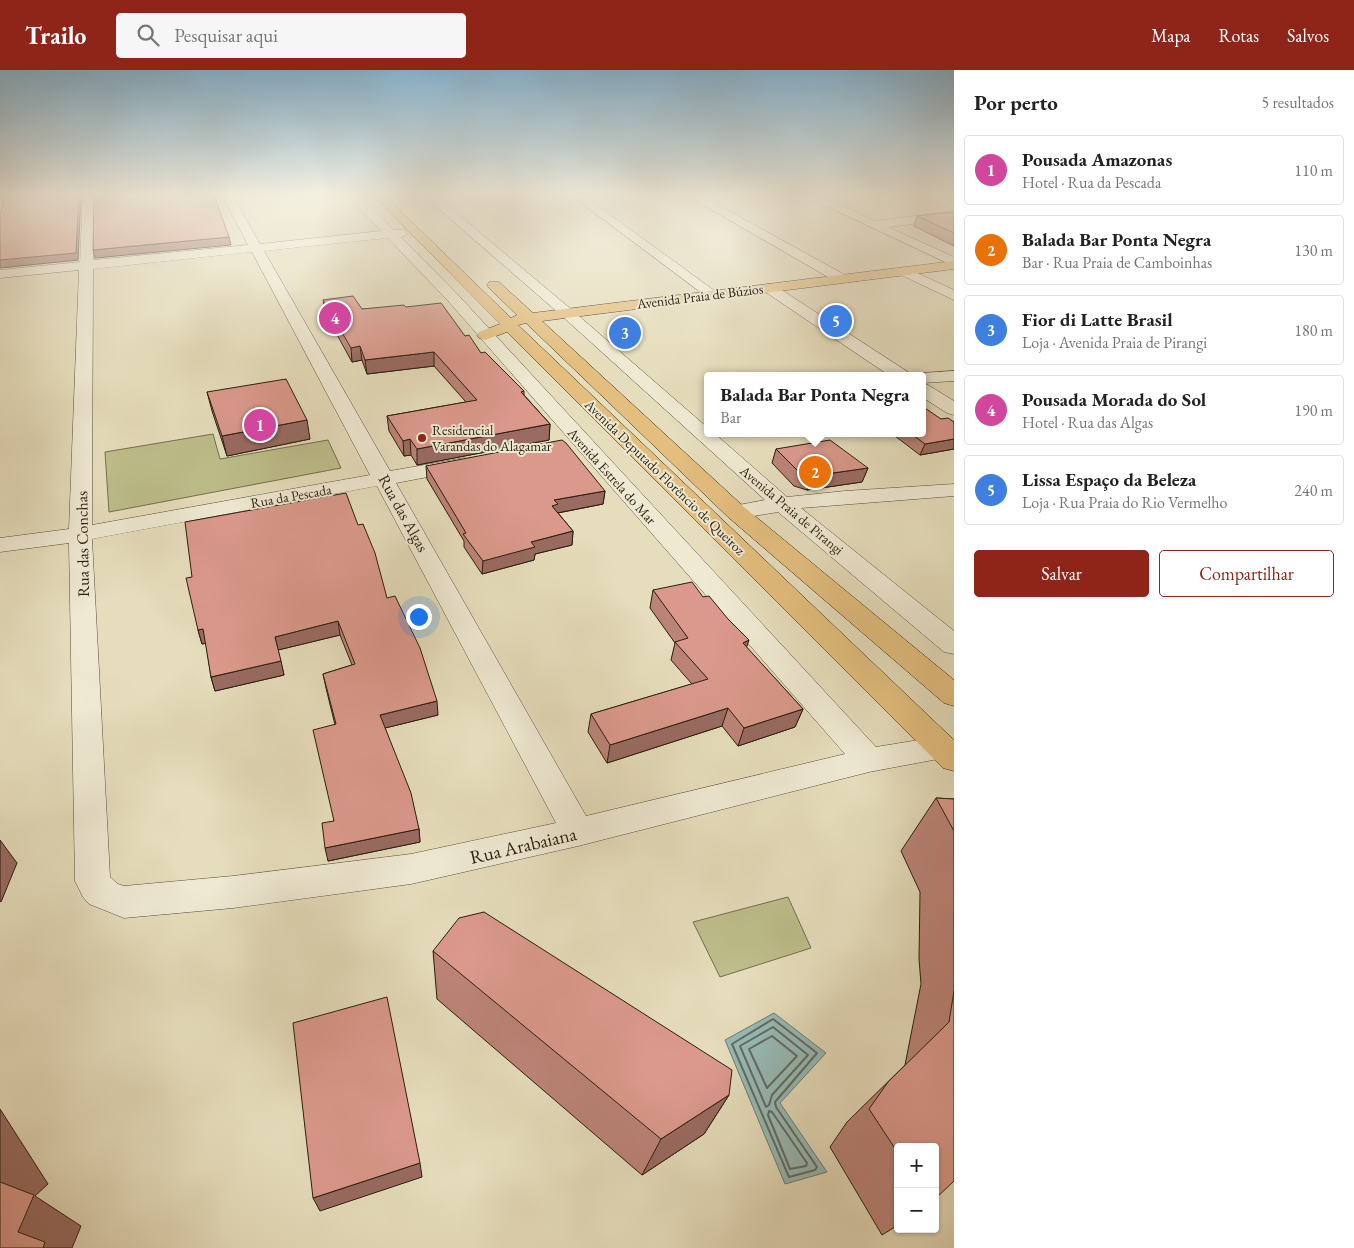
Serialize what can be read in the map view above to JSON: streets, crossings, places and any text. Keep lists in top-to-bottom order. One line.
{"streets":{"main road":["Avenida Praia de Búzios","Avenida Deputado Florêncio de Queiroz"],"street":["Avenida Estrela do Mar","Rua da Pescada","Avenida Praia de Pirangi","Rua das Algas","Rua das Conchas","Rua Arabaiana"]},"crossings":[["Avenida Praia de Búzios","Avenida Deputado Florêncio de Queiroz"],["Avenida Praia de Búzios","Avenida Praia de Pirangi"],["Avenida Estrela do Mar","Rua Arabaiana"],["Avenida Deputado Florêncio de Queiroz","Rua Arabaiana"],["Rua da Pescada","Rua das Algas"],["Rua da Pescada","Rua das Conchas"],["Rua das Algas","Rua Arabaiana"],["Rua das Conchas","Rua Arabaiana"]],"places":["Residencial Varandas do Alagamar"],"page":{"header":"Trailo","search":"Pesquisar aqui","nav":["Mapa","Rotas","Salvos"],"heading":["Por perto","5 resultados"],"list":[{"mark":"1","name":"Pousada Amazonas","note":"Hotel · Rua da Pescada","value":"110 m"},{"mark":"2","name":"Balada Bar Ponta Negra","note":"Bar · Rua Praia de Camboinhas","value":"130 m"},{"mark":"3","name":"Fior di Latte Brasil","note":"Loja · Avenida Praia de Pirangi","value":"180 m"},{"mark":"4","name":"Pousada Morada do Sol","note":"Hotel · Rua das Algas","value":"190 m"},{"mark":"5","name":"Lissa Espaço da Beleza","note":"Loja · Rua Praia do Rio Vermelho","value":"240 m"}],"pins":["4","5","3","1","2"],"popup":["Balada Bar Ponta Negra","Bar"],"buttons":["Salvar","Compartilhar"],"map_buttons":["+","−"]}}
